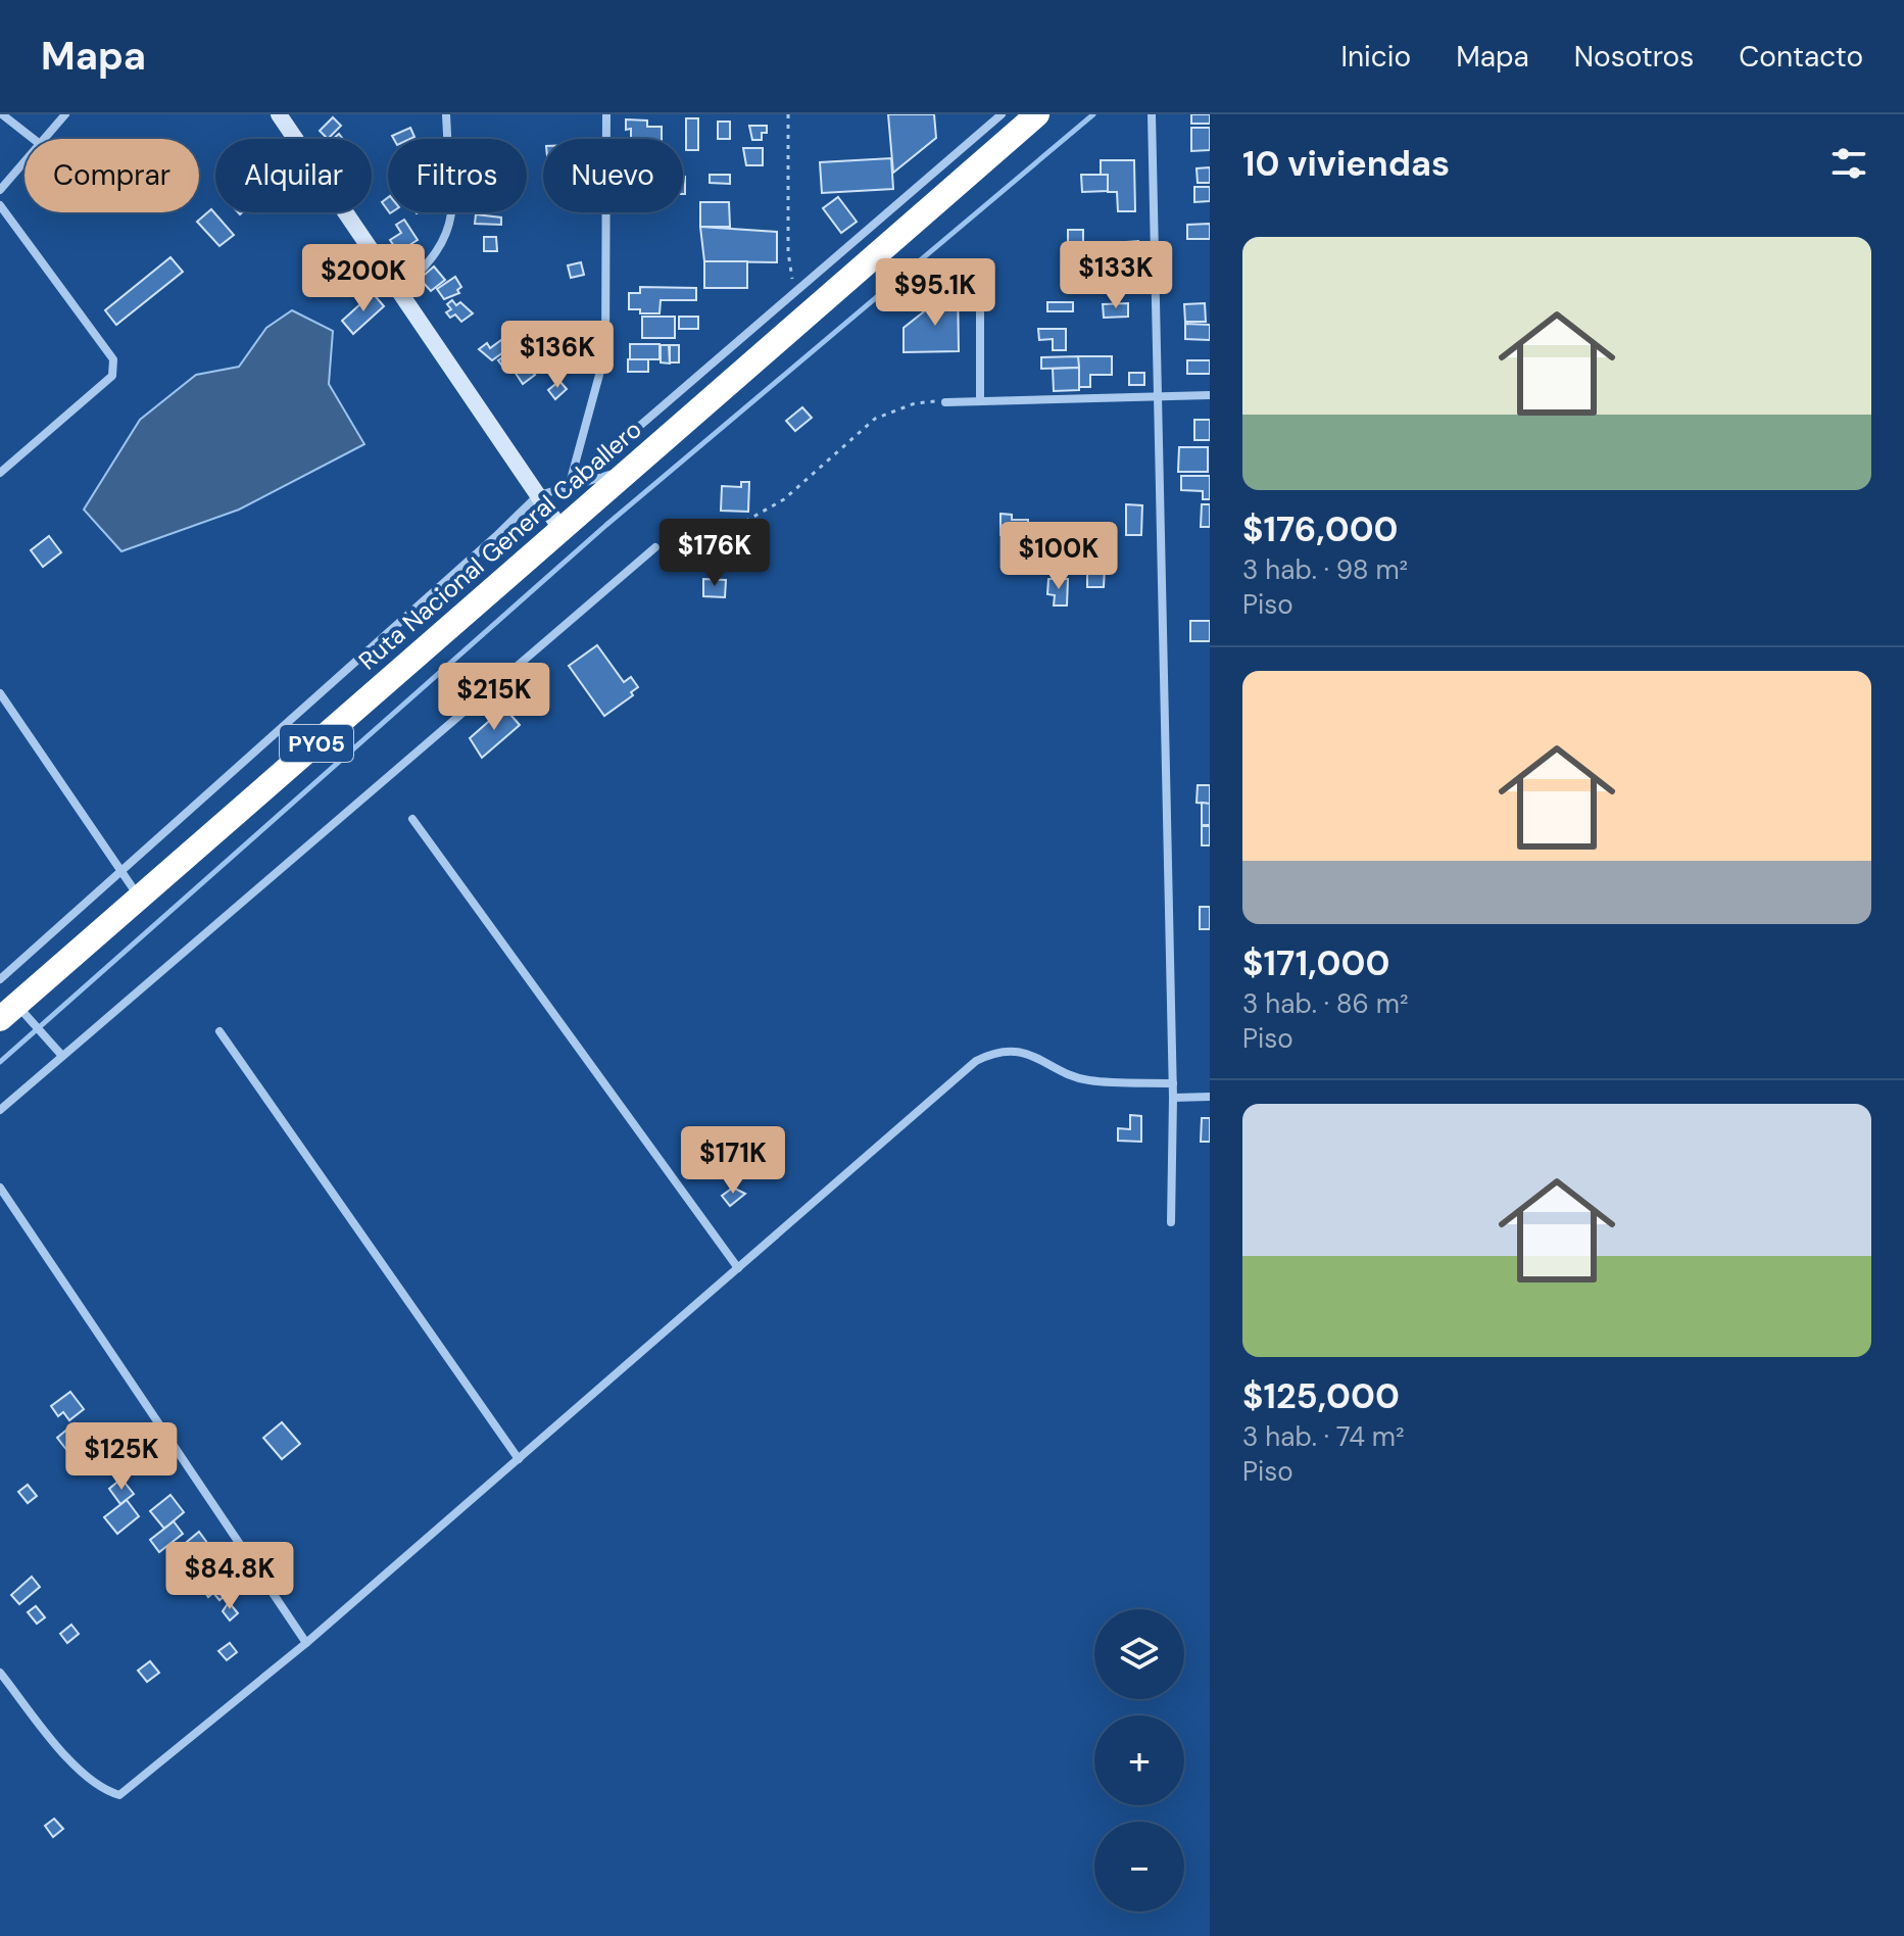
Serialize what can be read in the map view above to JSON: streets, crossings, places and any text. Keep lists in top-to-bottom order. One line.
{"streets":{"highway":["Ruta Nacional General Caballero","PY05"]},"page":{"header":"Mapa","nav":["Inicio","Mapa","Nosotros","Contacto"],"heading":"10 viviendas","chip":["Comprar","Alquilar","Filtros","Nuevo"],"list":[{"name":"$176,000","note":"3 hab. · 98 m² · Piso"},{"name":"$171,000","note":"3 hab. · 86 m² · Piso"},{"name":"$125,000","note":"3 hab. · 74 m² · Piso"}],"price":["$133K","$200K","$95.1K","$136K","$176K","$100K","$215K","$171K","$125K","$84.8K"],"map_buttons":["+","−"]}}
